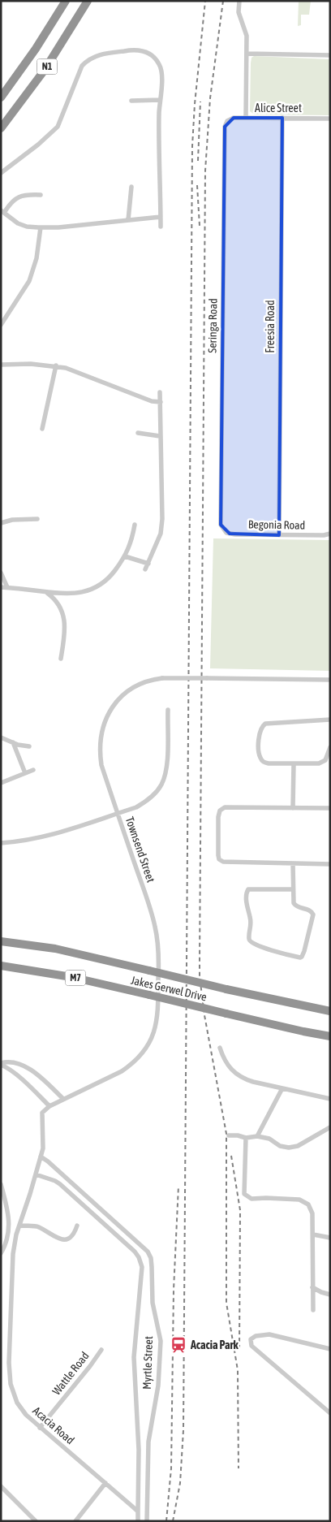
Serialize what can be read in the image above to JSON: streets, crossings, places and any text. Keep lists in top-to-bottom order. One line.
{"streets":{"highway":["N1","M7","Jakes Gerwel Drive"],"street":["Alice Street","Seringa Road","Freesia Road","Begonia Road","Townsend Street","Myrtle Street","Wattle Road","Acacia Road"]},"crossings":[["Alice Street","Seringa Road"],["Alice Street","Freesia Road"],["Seringa Road","Begonia Road"],["Freesia Road","Begonia Road"],["Townsend Street","Acacia Road"],["Myrtle Street","Acacia Road"],["Wattle Road","Acacia Road"]],"places":{"station":["Acacia Park"]}}
